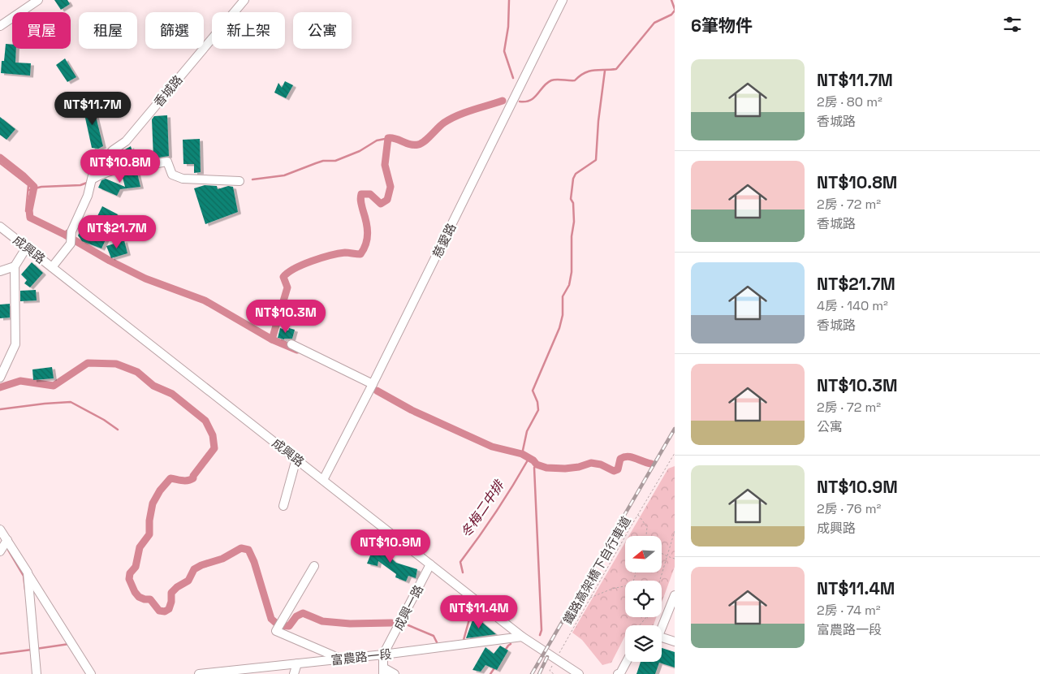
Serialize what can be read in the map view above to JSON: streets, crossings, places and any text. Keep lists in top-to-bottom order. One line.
{"streets":{"street":["香城路","慈愛路","成興路","成興一路","富農路一段"],"path":["鐵路高架橋下自行車道"]},"crossings":[["香城路","成興路"],["慈愛路","成興路"],["成興路","鐵路高架橋下自行車道"],["成興路","成興一路"],["成興路","富農路一段"],["成興一路","富農路一段"]],"water":["冬梅二中排"],"north":"left","page":{"heading":"6筆物件","chip":["買屋","租屋","篩選","新上架","公寓"],"list":[{"name":"NT$11.7M","note":"2房 · 80 m² · 香城路"},{"name":"NT$10.8M","note":"2房 · 72 m² · 香城路"},{"name":"NT$21.7M","note":"4房 · 140 m² · 香城路"},{"name":"NT$10.3M","note":"2房 · 72 m² · 公寓"},{"name":"NT$10.9M","note":"2房 · 76 m² · 成興路"},{"name":"NT$11.4M","note":"2房 · 74 m² · 富農路一段"}],"price":["NT$11.7M","NT$10.8M","NT$21.7M","NT$10.3M","NT$10.9M","NT$11.4M"]}}
